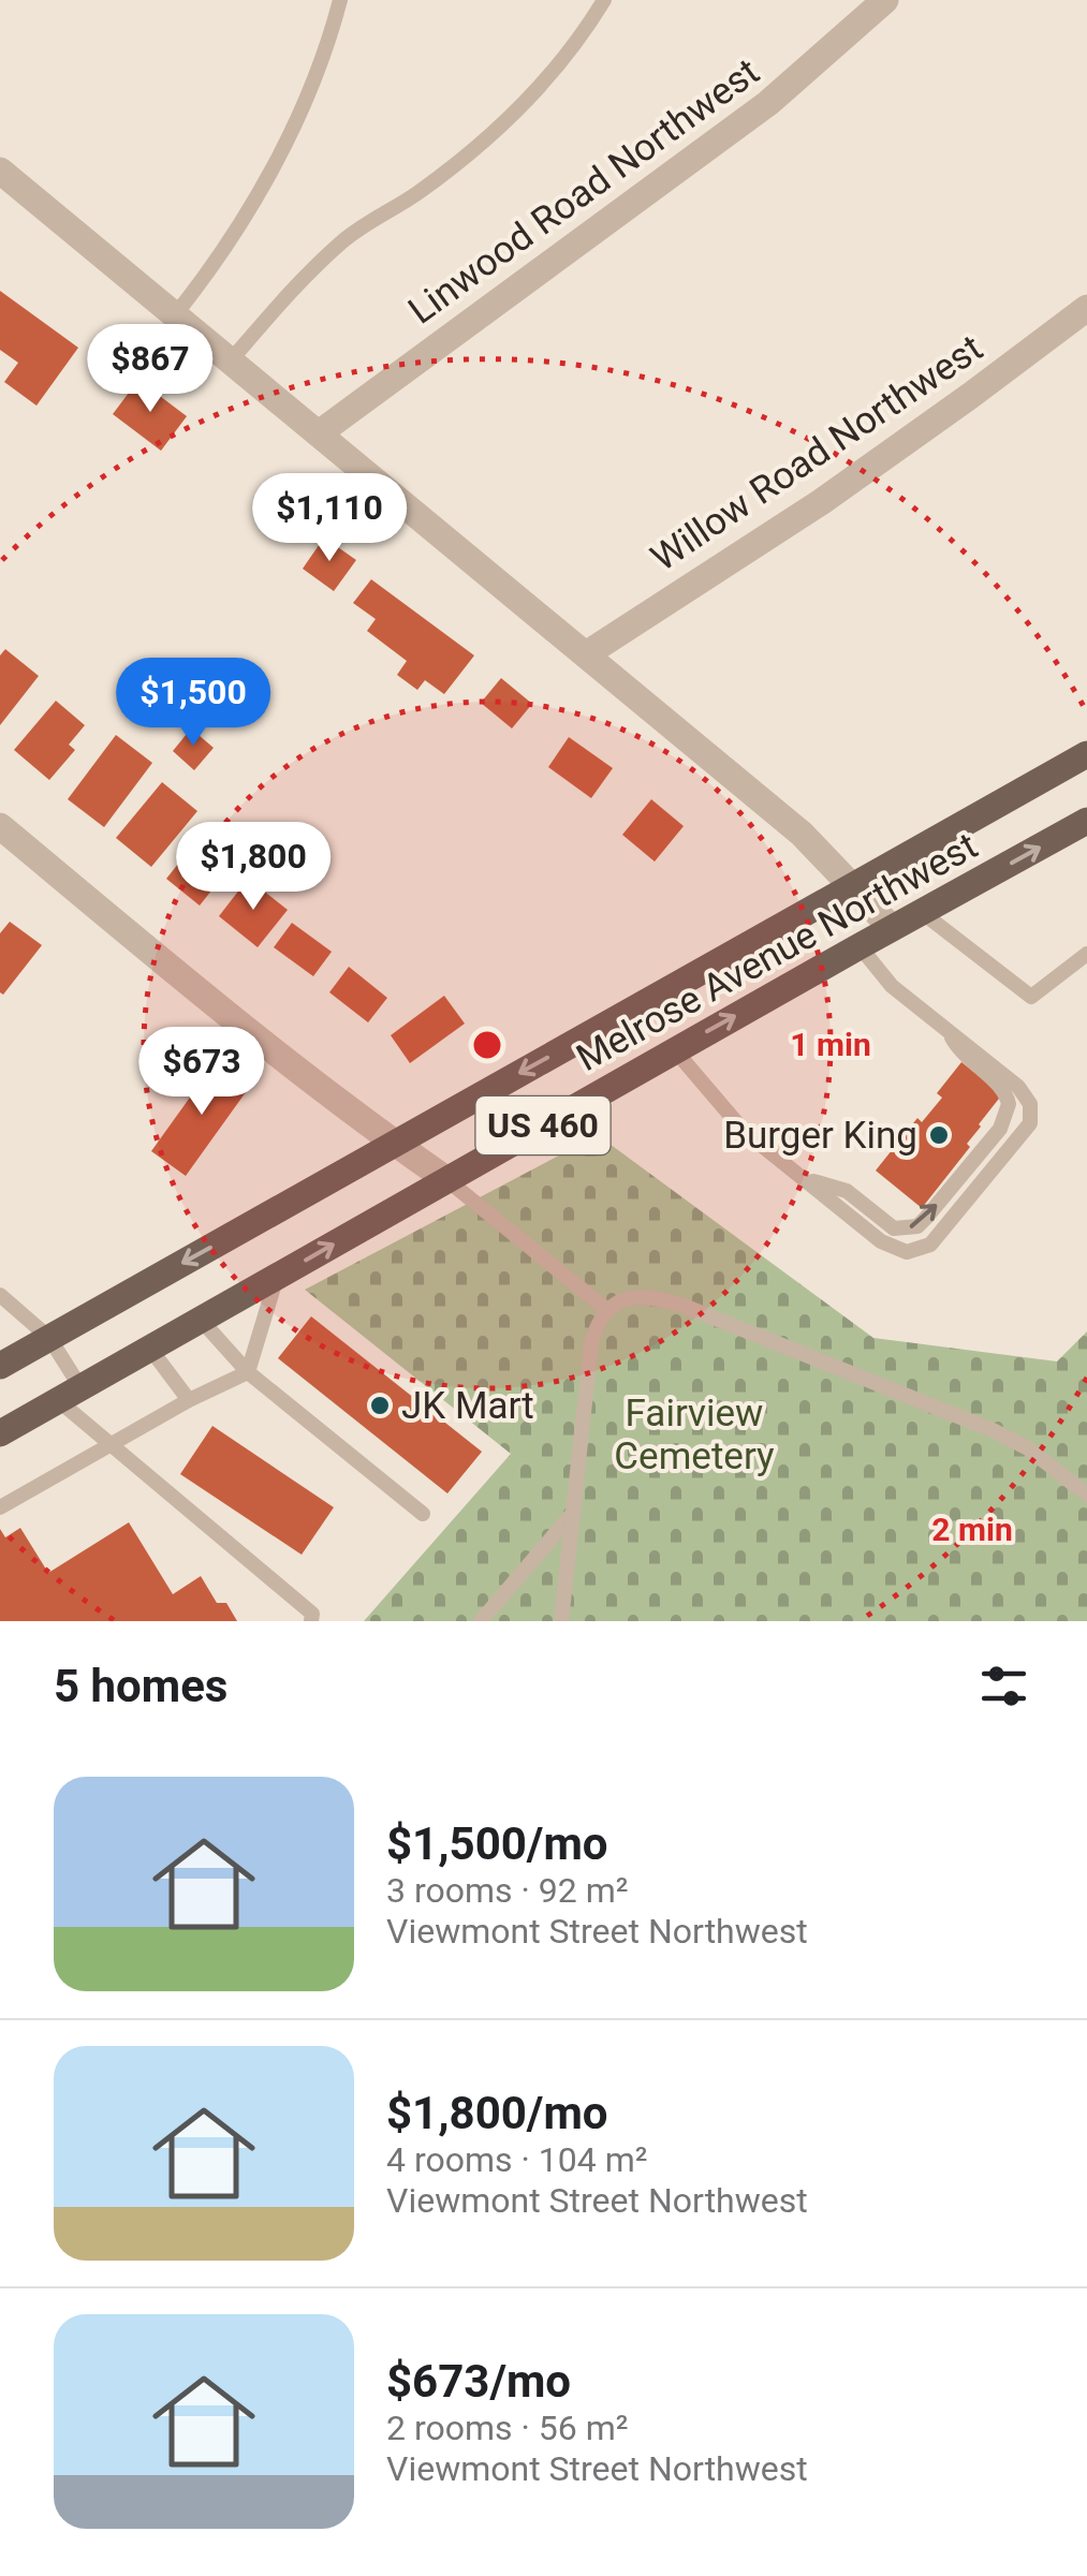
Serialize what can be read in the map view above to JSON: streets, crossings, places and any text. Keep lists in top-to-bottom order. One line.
{"streets":{"main road":["Melrose Avenue Northwest","US 460"],"street":["Linwood Road Northwest","Willow Road Northwest"]},"parks":["Fairview Cemetery"],"places":["Burger King","JK Mart"],"page":{"price":["$867","$1,110","$1,500","$1,800","$673"],"heading":"5 homes","list":[{"name":"$1,500/mo","note":"3 rooms · 92 m² · Viewmont Street Northwest"},{"name":"$1,800/mo","note":"4 rooms · 104 m² · Viewmont Street Northwest"},{"name":"$673/mo","note":"2 rooms · 56 m² · Viewmont Street Northwest"}]},"rings":["1 min","2 min"]}
